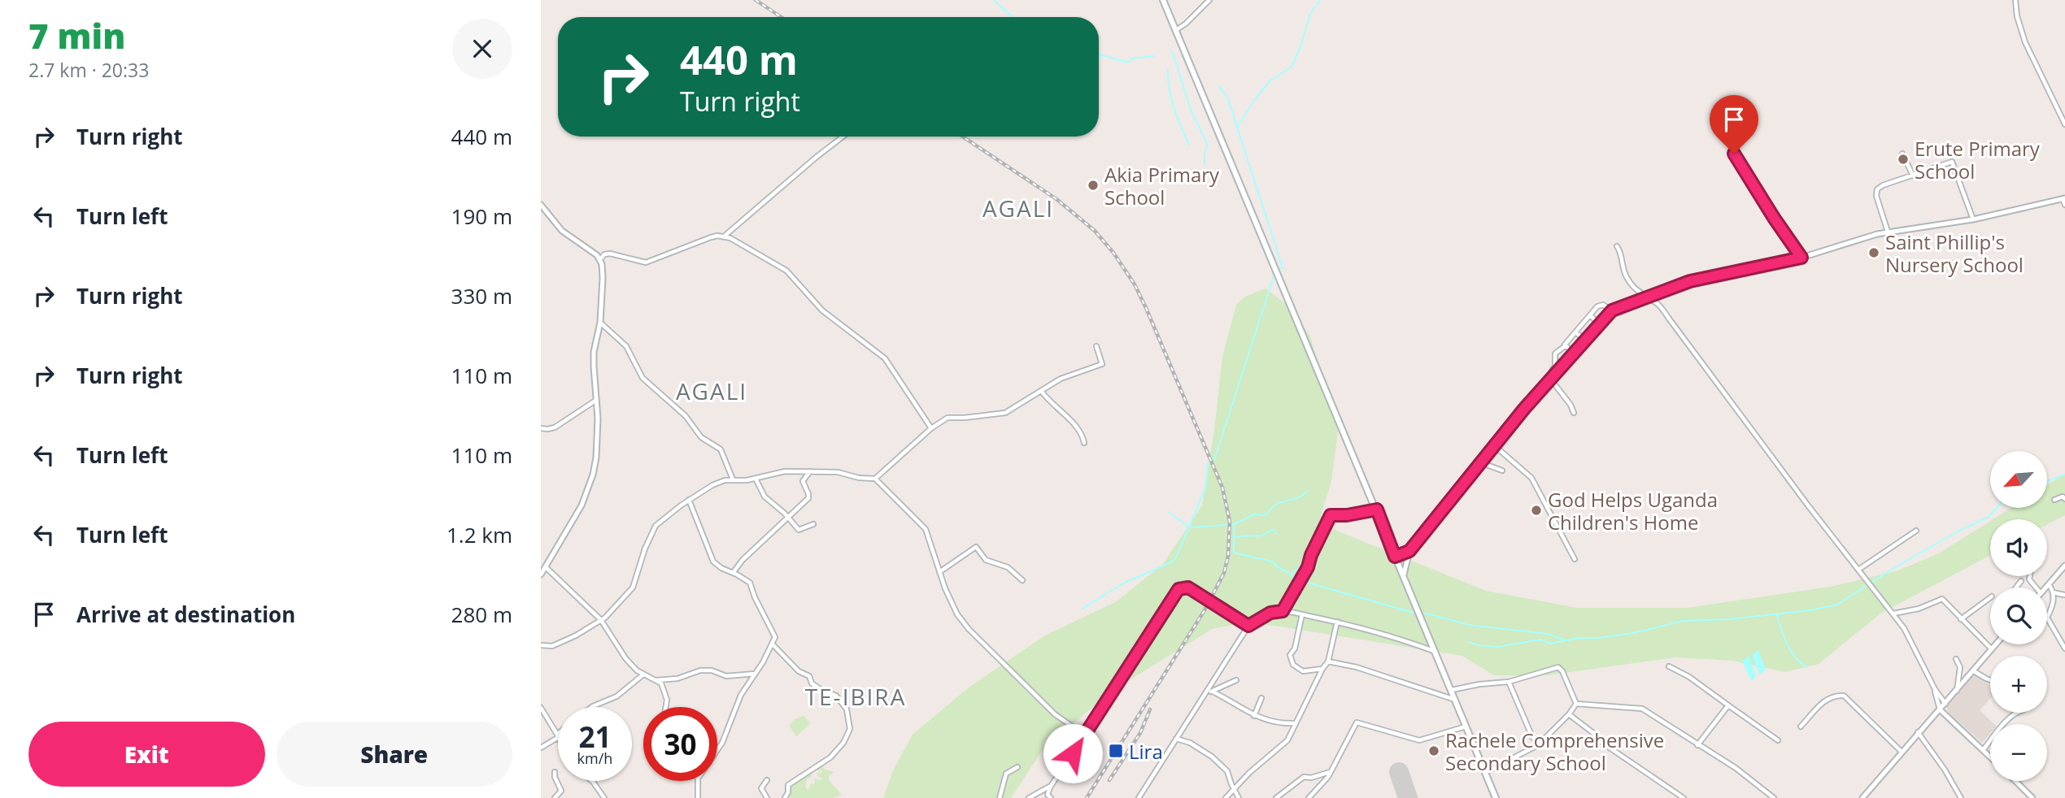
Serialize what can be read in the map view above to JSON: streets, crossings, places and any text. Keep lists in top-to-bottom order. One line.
{"districts":["AGALI","AGALI","TE-IBIRA"],"places":{"other":["Erute Primary School","Akia Primary School","Saint Phillip's Nursery School","God Helps Uganda Children's Home","Rachele Comprehensive Secondary School"],"transit":["Lira"]},"north":"bottom left","page":{"heading":["7 min","2.7 km · 20:33"],"turn":["440 m","Turn right"],"list":[{"name":"Turn right","value":"440 m"},{"name":"Turn left","value":"190 m"},{"name":"Turn right","value":"330 m"},{"name":"Turn right","value":"110 m"},{"name":"Turn left","value":"110 m"},{"name":"Turn left","value":"1.2 km"},{"name":"Arrive at destination","value":"280 m"}],"map_buttons":["+","−"],"speed":"21 km/h","limit":"30","buttons":["Exit","Share"]}}
